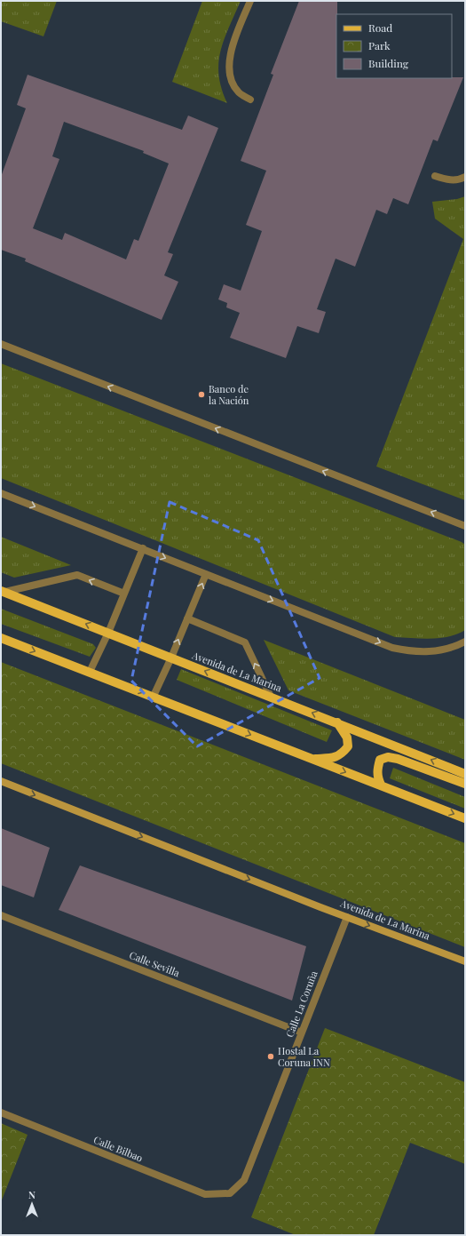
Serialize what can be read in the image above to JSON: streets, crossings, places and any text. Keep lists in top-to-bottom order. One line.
{"streets":{"main road":["Avenida de La Marina"],"street":["Calle Sevilla","Calle La Coruña","Calle Bilbao"]},"crossings":[["Avenida de La Marina","Calle La Coruña"],["Calle Sevilla","Calle La Coruña"],["Calle La Coruña","Calle Bilbao"]],"places":["Banco de la Nación","Hostal La Coruna INN"],"legend":["Road","Park","Building"],"north":"top"}
